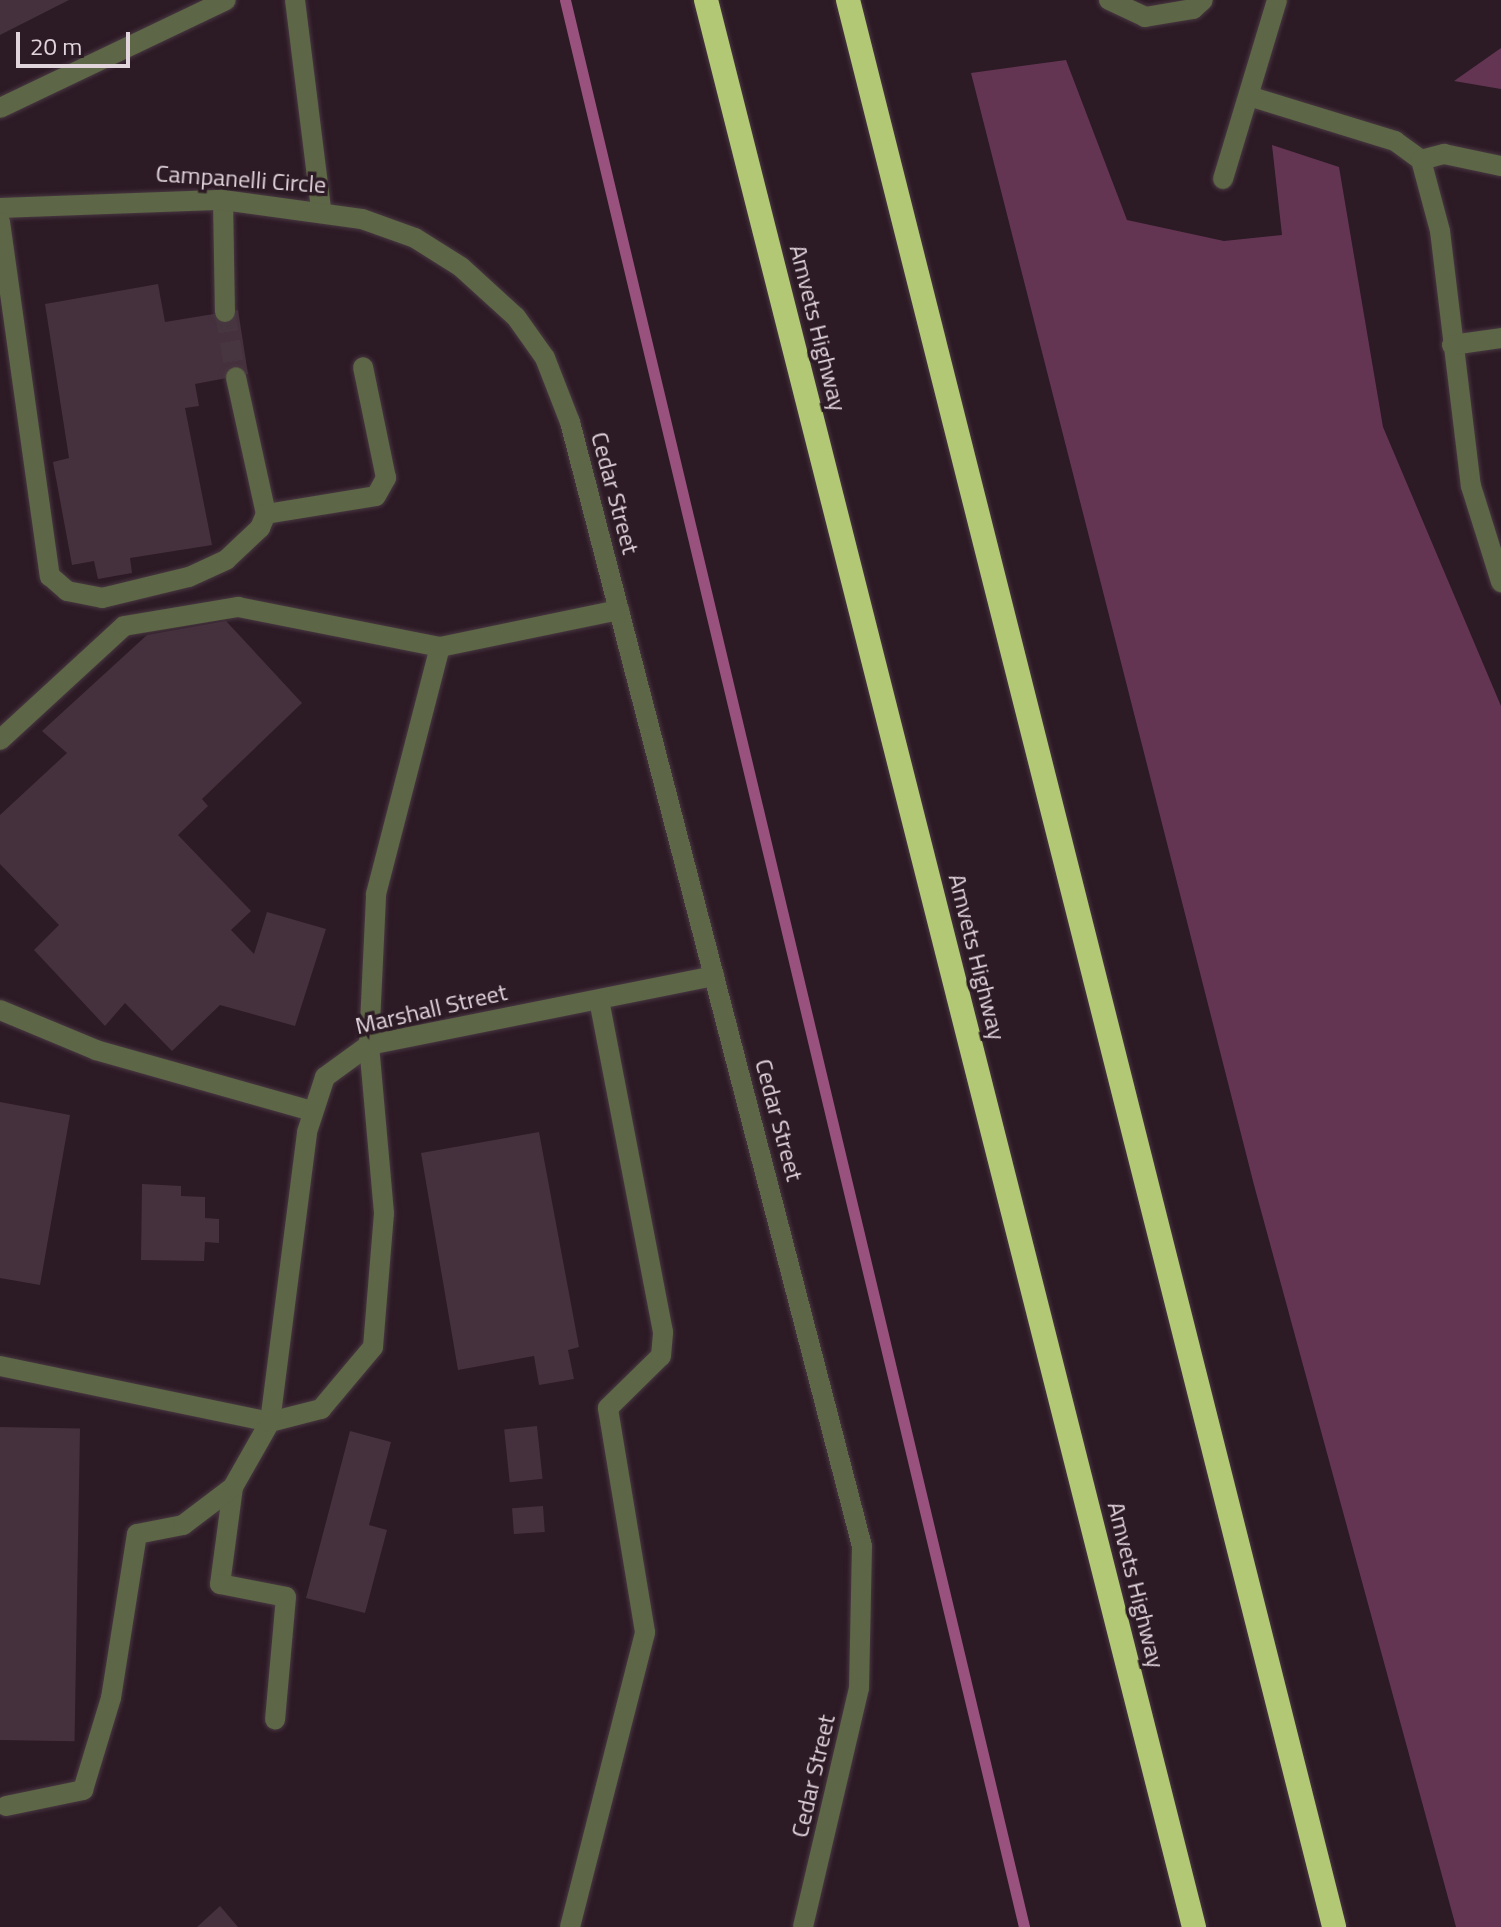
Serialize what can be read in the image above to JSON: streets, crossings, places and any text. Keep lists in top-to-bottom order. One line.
{"streets":{"highway":["Amvets Highway"],"street":["Campanelli Circle","Cedar Street","Marshall Street"]},"crossings":[["Campanelli Circle","Cedar Street"],["Cedar Street","Marshall Street"]],"scale_bar":"20 m"}
